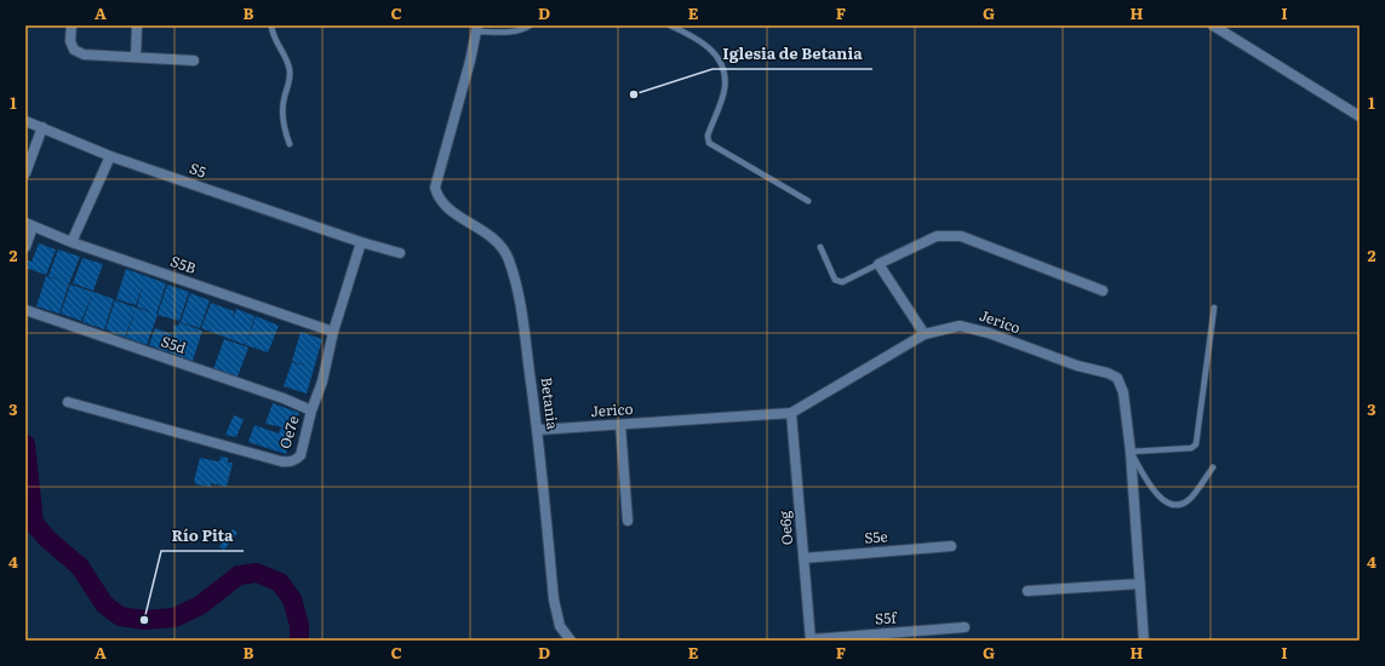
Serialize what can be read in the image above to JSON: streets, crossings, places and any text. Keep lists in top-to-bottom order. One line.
{"streets":{"street":["S5","S5B","Jerico","S5d","Betania","Oe7e","Oe6g","S5e","S5f"]},"crossings":[["S5","Oe7e"],["S5B","Oe7e"],["Jerico","Betania"],["Jerico","Oe6g"],["S5d","Oe7e"],["Oe6g","S5e"],["Oe6g","S5f"]],"places":["Iglesia de Betania","Río Pita"],"grid":{"columns":["A","B","C","D","E","F","G","H","I"],"rows":["1","2","3","4"]}}
